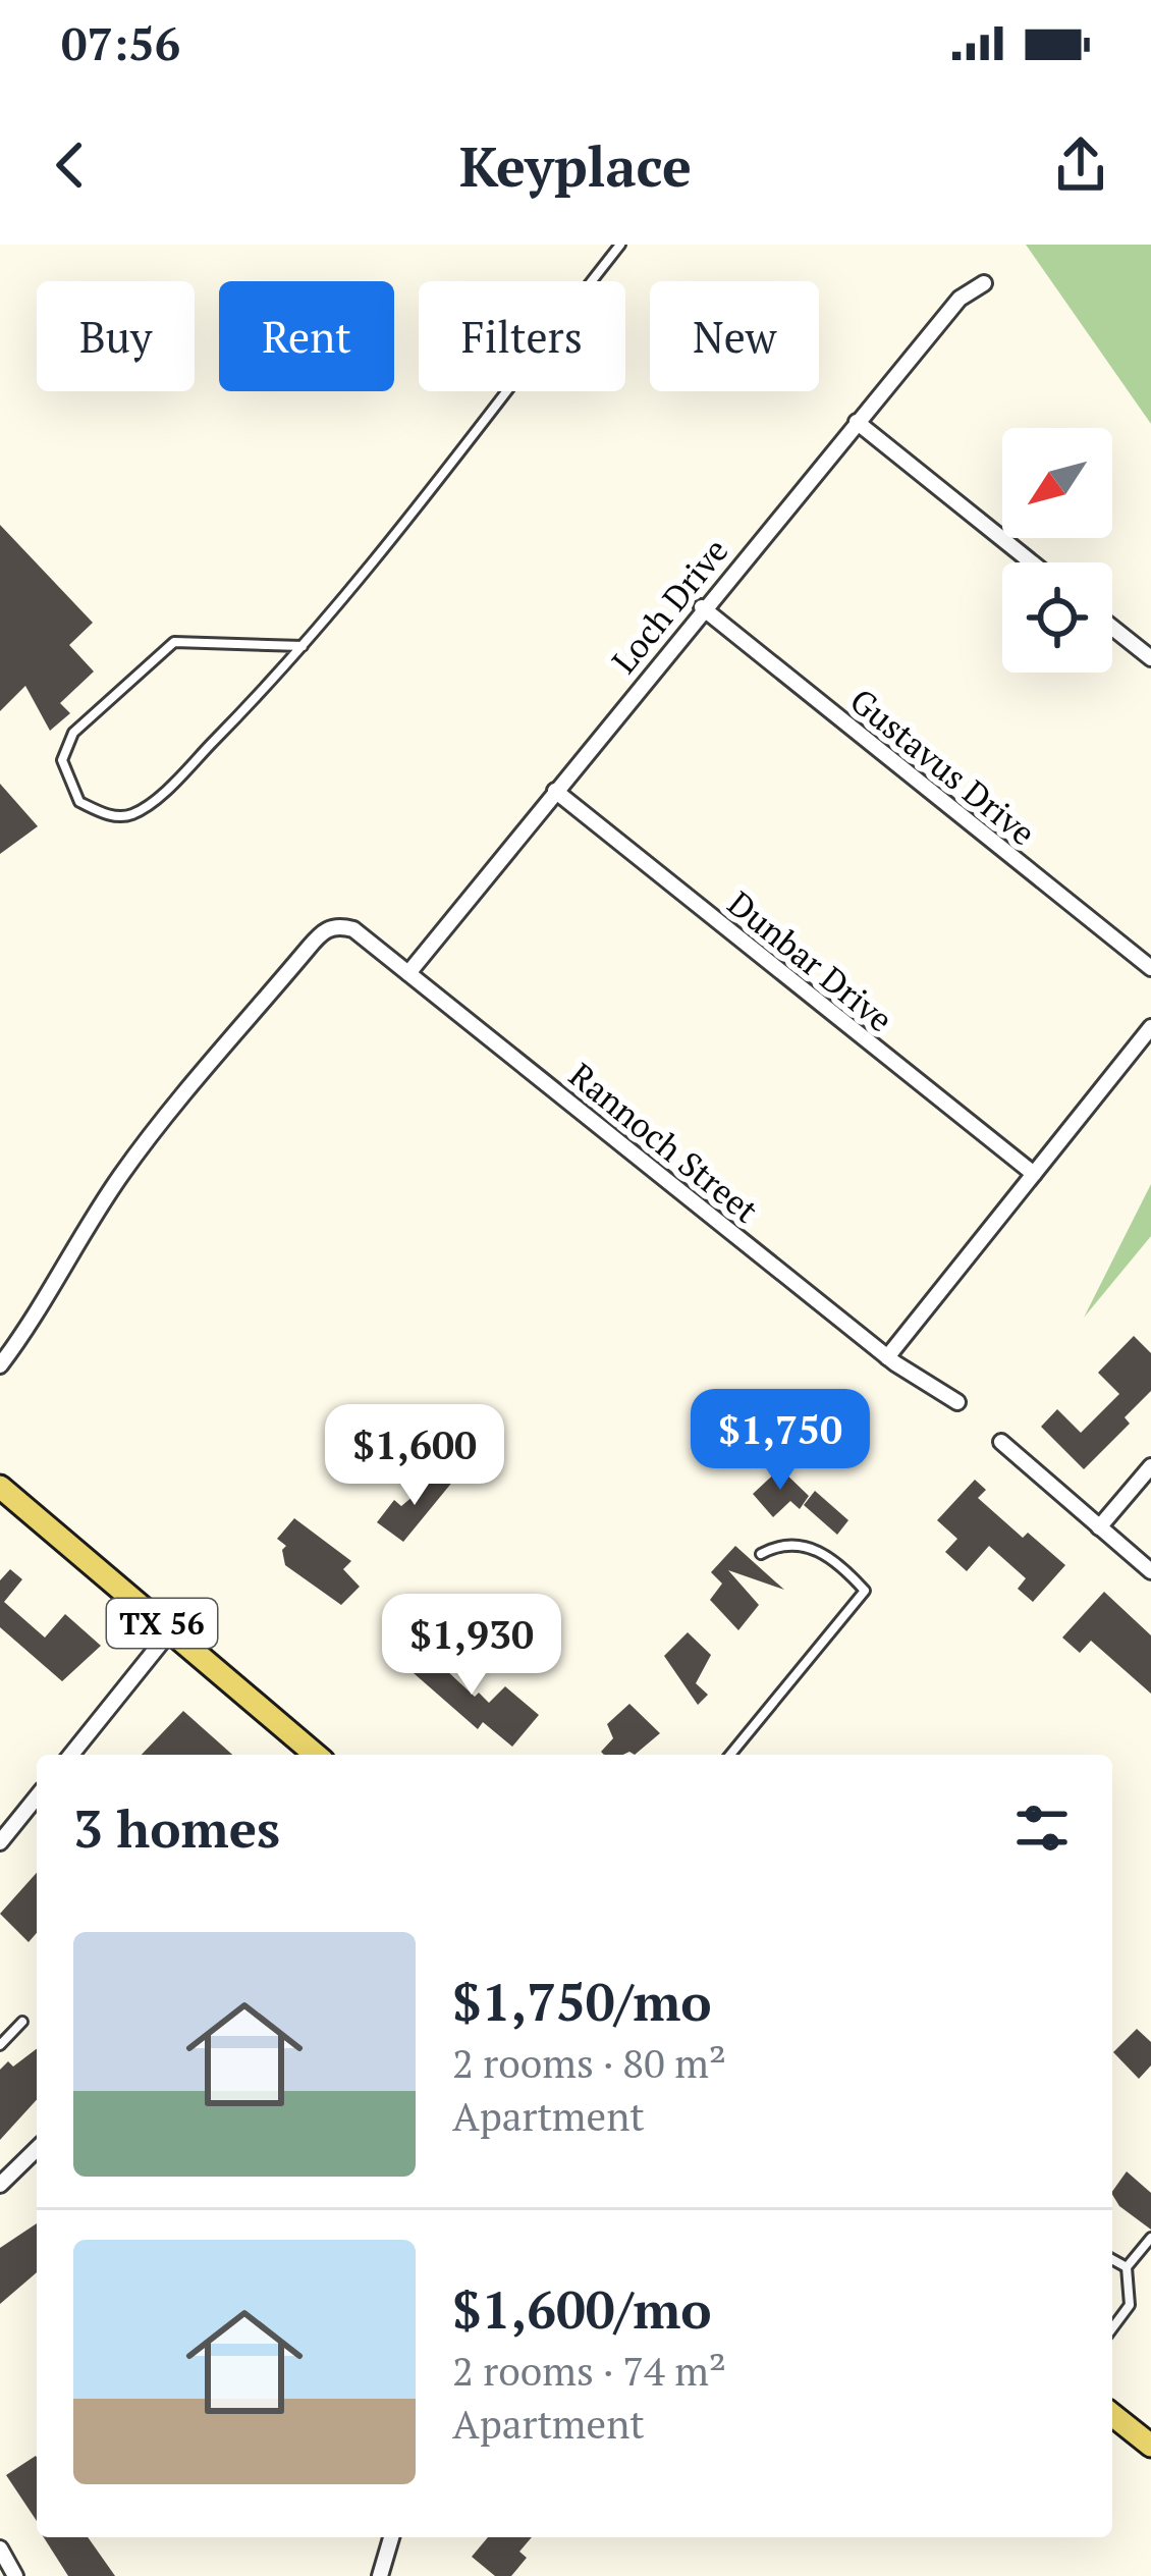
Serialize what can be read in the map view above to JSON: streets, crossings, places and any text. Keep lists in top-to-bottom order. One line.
{"streets":{"main road":["TX 56"],"street":["Loch Drive","Gustavus Drive","Dunbar Drive","Rannoch Street"]},"crossings":[["Loch Drive","Gustavus Drive"],["Loch Drive","Dunbar Drive"],["Loch Drive","Rannoch Street"]],"north":"bottom left","page":{"status":"07:56","header":"Keyplace","chip":["Buy","Rent","Filters","New"],"price":["$1,750","$1,600","$1,930"],"heading":"3 homes","list":[{"name":"$1,750/mo","note":"2 rooms · 80 m² · Apartment"},{"name":"$1,600/mo","note":"2 rooms · 74 m² · Apartment"}]}}
